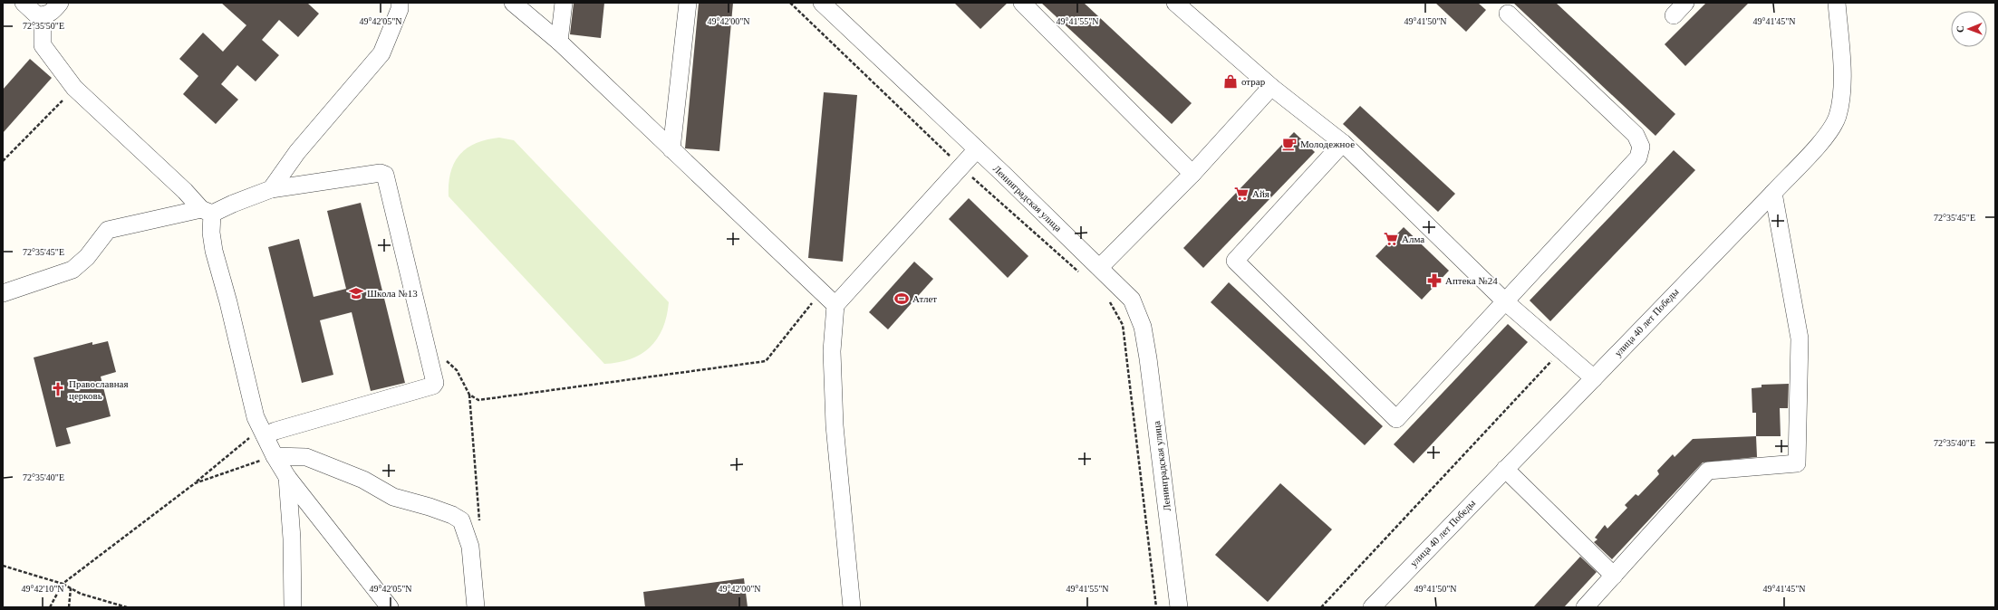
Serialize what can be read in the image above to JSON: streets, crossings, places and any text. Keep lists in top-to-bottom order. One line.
{"streets":{"street":["Ленинградская улица","улица 40 лет Победы"]},"places":{"shop":["отрар"],"cafe":["Молодежное"],"supermarket":["Айя","Алма"],"pharmacy":["Аптека №24"],"school or university":["Школа №13"],"sports":["Атлет"],"church":["Православная церковь"]},"north":"left","coordinates":["49°42'05\"N","49°42'00\"N","49°41'55\"N","49°41'50\"N","49°41'45\"N","72°35'50\"E","72°35'45\"E","72°35'40\"E","49°42'10\"N"]}
